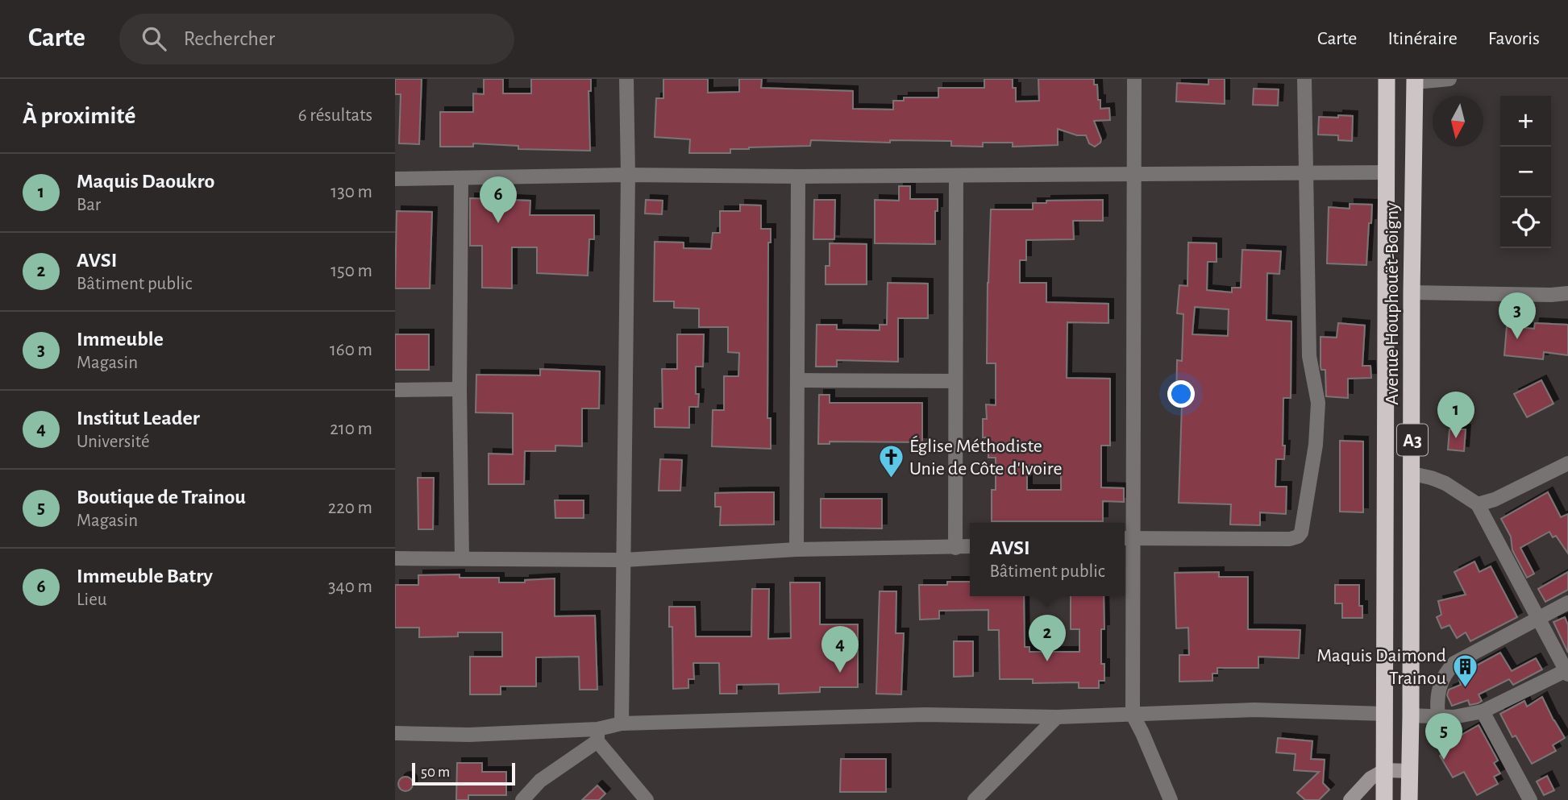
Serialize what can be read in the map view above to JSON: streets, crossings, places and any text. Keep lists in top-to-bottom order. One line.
{"streets":{"highway":["Avenue Houphouët-Boigny","A3"]},"places":{"church":["Église Méthodiste Unie de Côte d'Ivoire"],"building":["Maquis Daimond Trainou"]},"scale_bar":"50 m","north":"bottom","page":{"header":"Carte","search":"Rechercher","nav":["Carte","Itinéraire","Favoris"],"heading":["À proximité","6 résultats"],"map_buttons":["+","−"],"list":[{"mark":"1","name":"Maquis Daoukro","note":"Bar","value":"130 m"},{"mark":"2","name":"AVSI","note":"Bâtiment public","value":"150 m"},{"mark":"3","name":"Immeuble","note":"Magasin","value":"160 m"},{"mark":"4","name":"Institut Leader","note":"Université","value":"210 m"},{"mark":"5","name":"Boutique de Trainou","note":"Magasin","value":"220 m"},{"mark":"6","name":"Immeuble Batry","note":"Lieu","value":"340 m"}],"pins":["6","3","1","2","4","5"],"popup":["AVSI","Bâtiment public"],"scale":"50 m"}}
